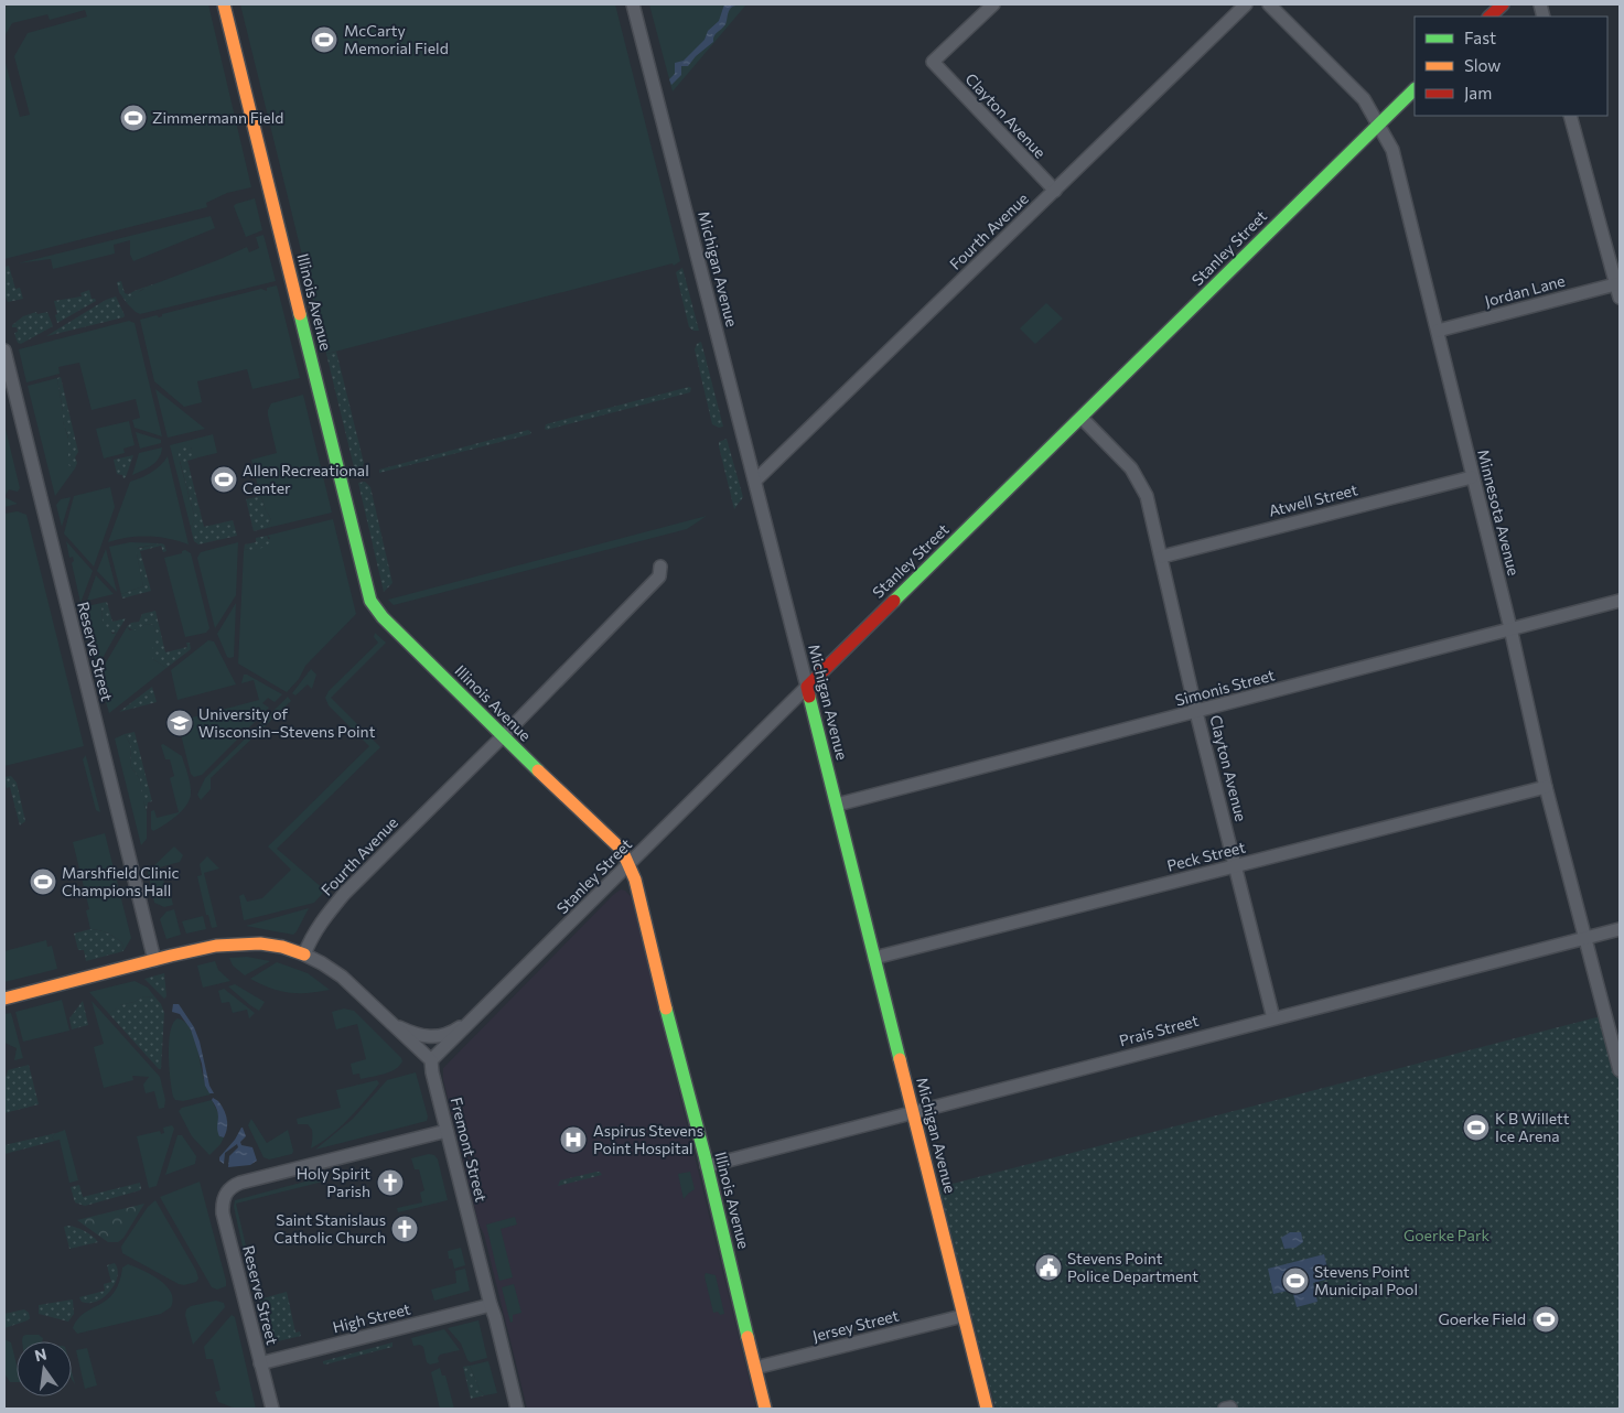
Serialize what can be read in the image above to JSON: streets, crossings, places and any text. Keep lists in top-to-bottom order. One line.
{"streets":{"street":["Clayton Avenue","Fourth Avenue","Stanley Street","Michigan Avenue","Jordan Lane","Illinois Avenue","Atwell Street","Minnesota Avenue","Reserve Street","Simonis Street","Peck Street","Prais Street","Fremont Street","High Street","Jersey Street"]},"crossings":[["Clayton Avenue","Fourth Avenue"],["Clayton Avenue","Stanley Street"],["Clayton Avenue","Atwell Street"],["Clayton Avenue","Simonis Street"],["Clayton Avenue","Peck Street"],["Clayton Avenue","Prais Street"],["Fourth Avenue","Michigan Avenue"],["Fourth Avenue","Illinois Avenue"],["Stanley Street","Michigan Avenue"],["Stanley Street","Illinois Avenue"],["Stanley Street","Minnesota Avenue"],["Stanley Street","Fremont Street"],["Michigan Avenue","Simonis Street"],["Michigan Avenue","Peck Street"],["Michigan Avenue","Prais Street"],["Michigan Avenue","Jersey Street"],["Jordan Lane","Minnesota Avenue"],["Illinois Avenue","Prais Street"],["Illinois Avenue","Jersey Street"],["Atwell Street","Minnesota Avenue"],["Minnesota Avenue","Simonis Street"],["Minnesota Avenue","Peck Street"],["Minnesota Avenue","Prais Street"],["Reserve Street","Fremont Street"],["Reserve Street","High Street"],["Fremont Street","High Street"]],"parks":["Goerke Park"],"places":{"sports":["McCarty Memorial Field","Zimmermann Field","Allen Recreational Center","Marshfield Clinic Champions Hall","K B Willett Ice Arena","Stevens Point Municipal Pool","Goerke Field"],"school or university":["University of Wisconsin–Stevens Point"],"hospital":["Aspirus Stevens Point Hospital"],"church":["Holy Spirit Parish","Saint Stanislaus Catholic Church"],"public building":["Stevens Point Police Department"]},"legend":["Fast","Slow","Jam"],"north":"top"}
